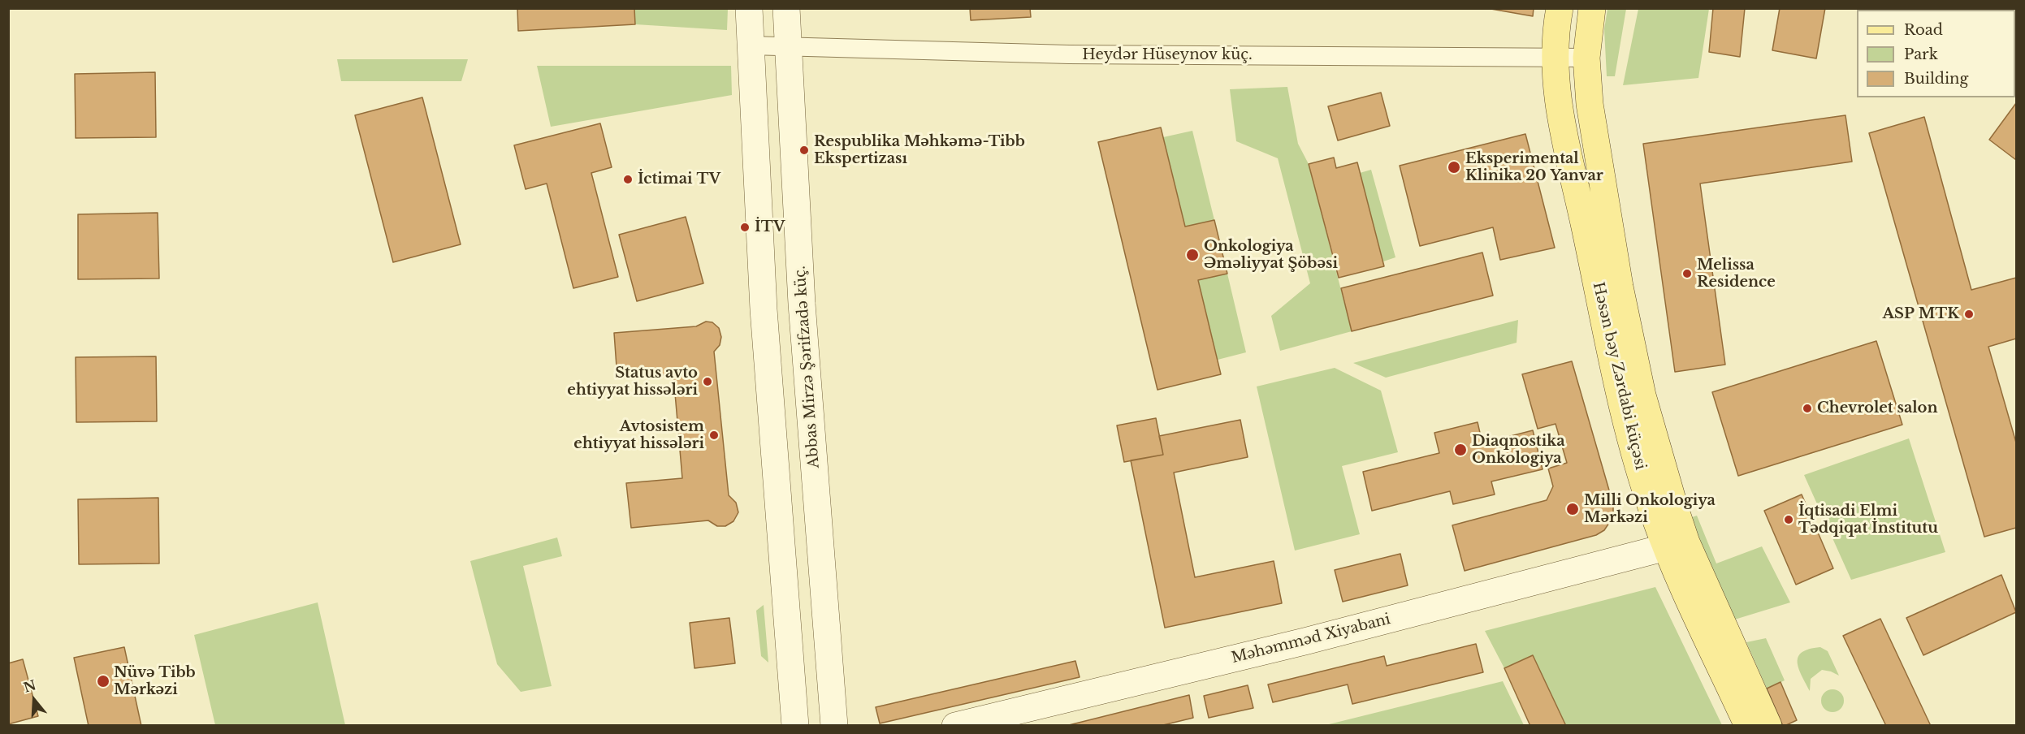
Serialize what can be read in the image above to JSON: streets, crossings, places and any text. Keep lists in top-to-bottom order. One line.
{"streets":{"main road":["Abbas Mirzə Şərifzadə küç.","Həsən bəy Zərdabi küçəsi","Məhəmməd Xiyabani"],"street":["Heydər Hüseynov küç."]},"crossings":[["Heydər Hüseynov küç.","Abbas Mirzə Şərifzadə küç."],["Heydər Hüseynov küç.","Həsən bəy Zərdabi küçəsi"],["Həsən bəy Zərdabi küçəsi","Məhəmməd Xiyabani"]],"places":["Respublika Məhkəmə-Tibb Ekspertizası","Eksperimental Klinika 20 Yanvar","İctimai TV","İTV","Onkologiya Əməliyyat Şöbəsi","Melissa Residence","ASP MTK","Status avto ehtiyyat hissələri","Chevrolet salon","Avtosistem ehtiyyat hissələri","Diaqnostika Onkologiya","Milli Onkologiya Mərkəzi","İqtisadi Elmi Tədqiqat İnstitutu","Nüvə Tibb Mərkəzi"],"legend":["Road","Park","Building"],"north":"top"}
